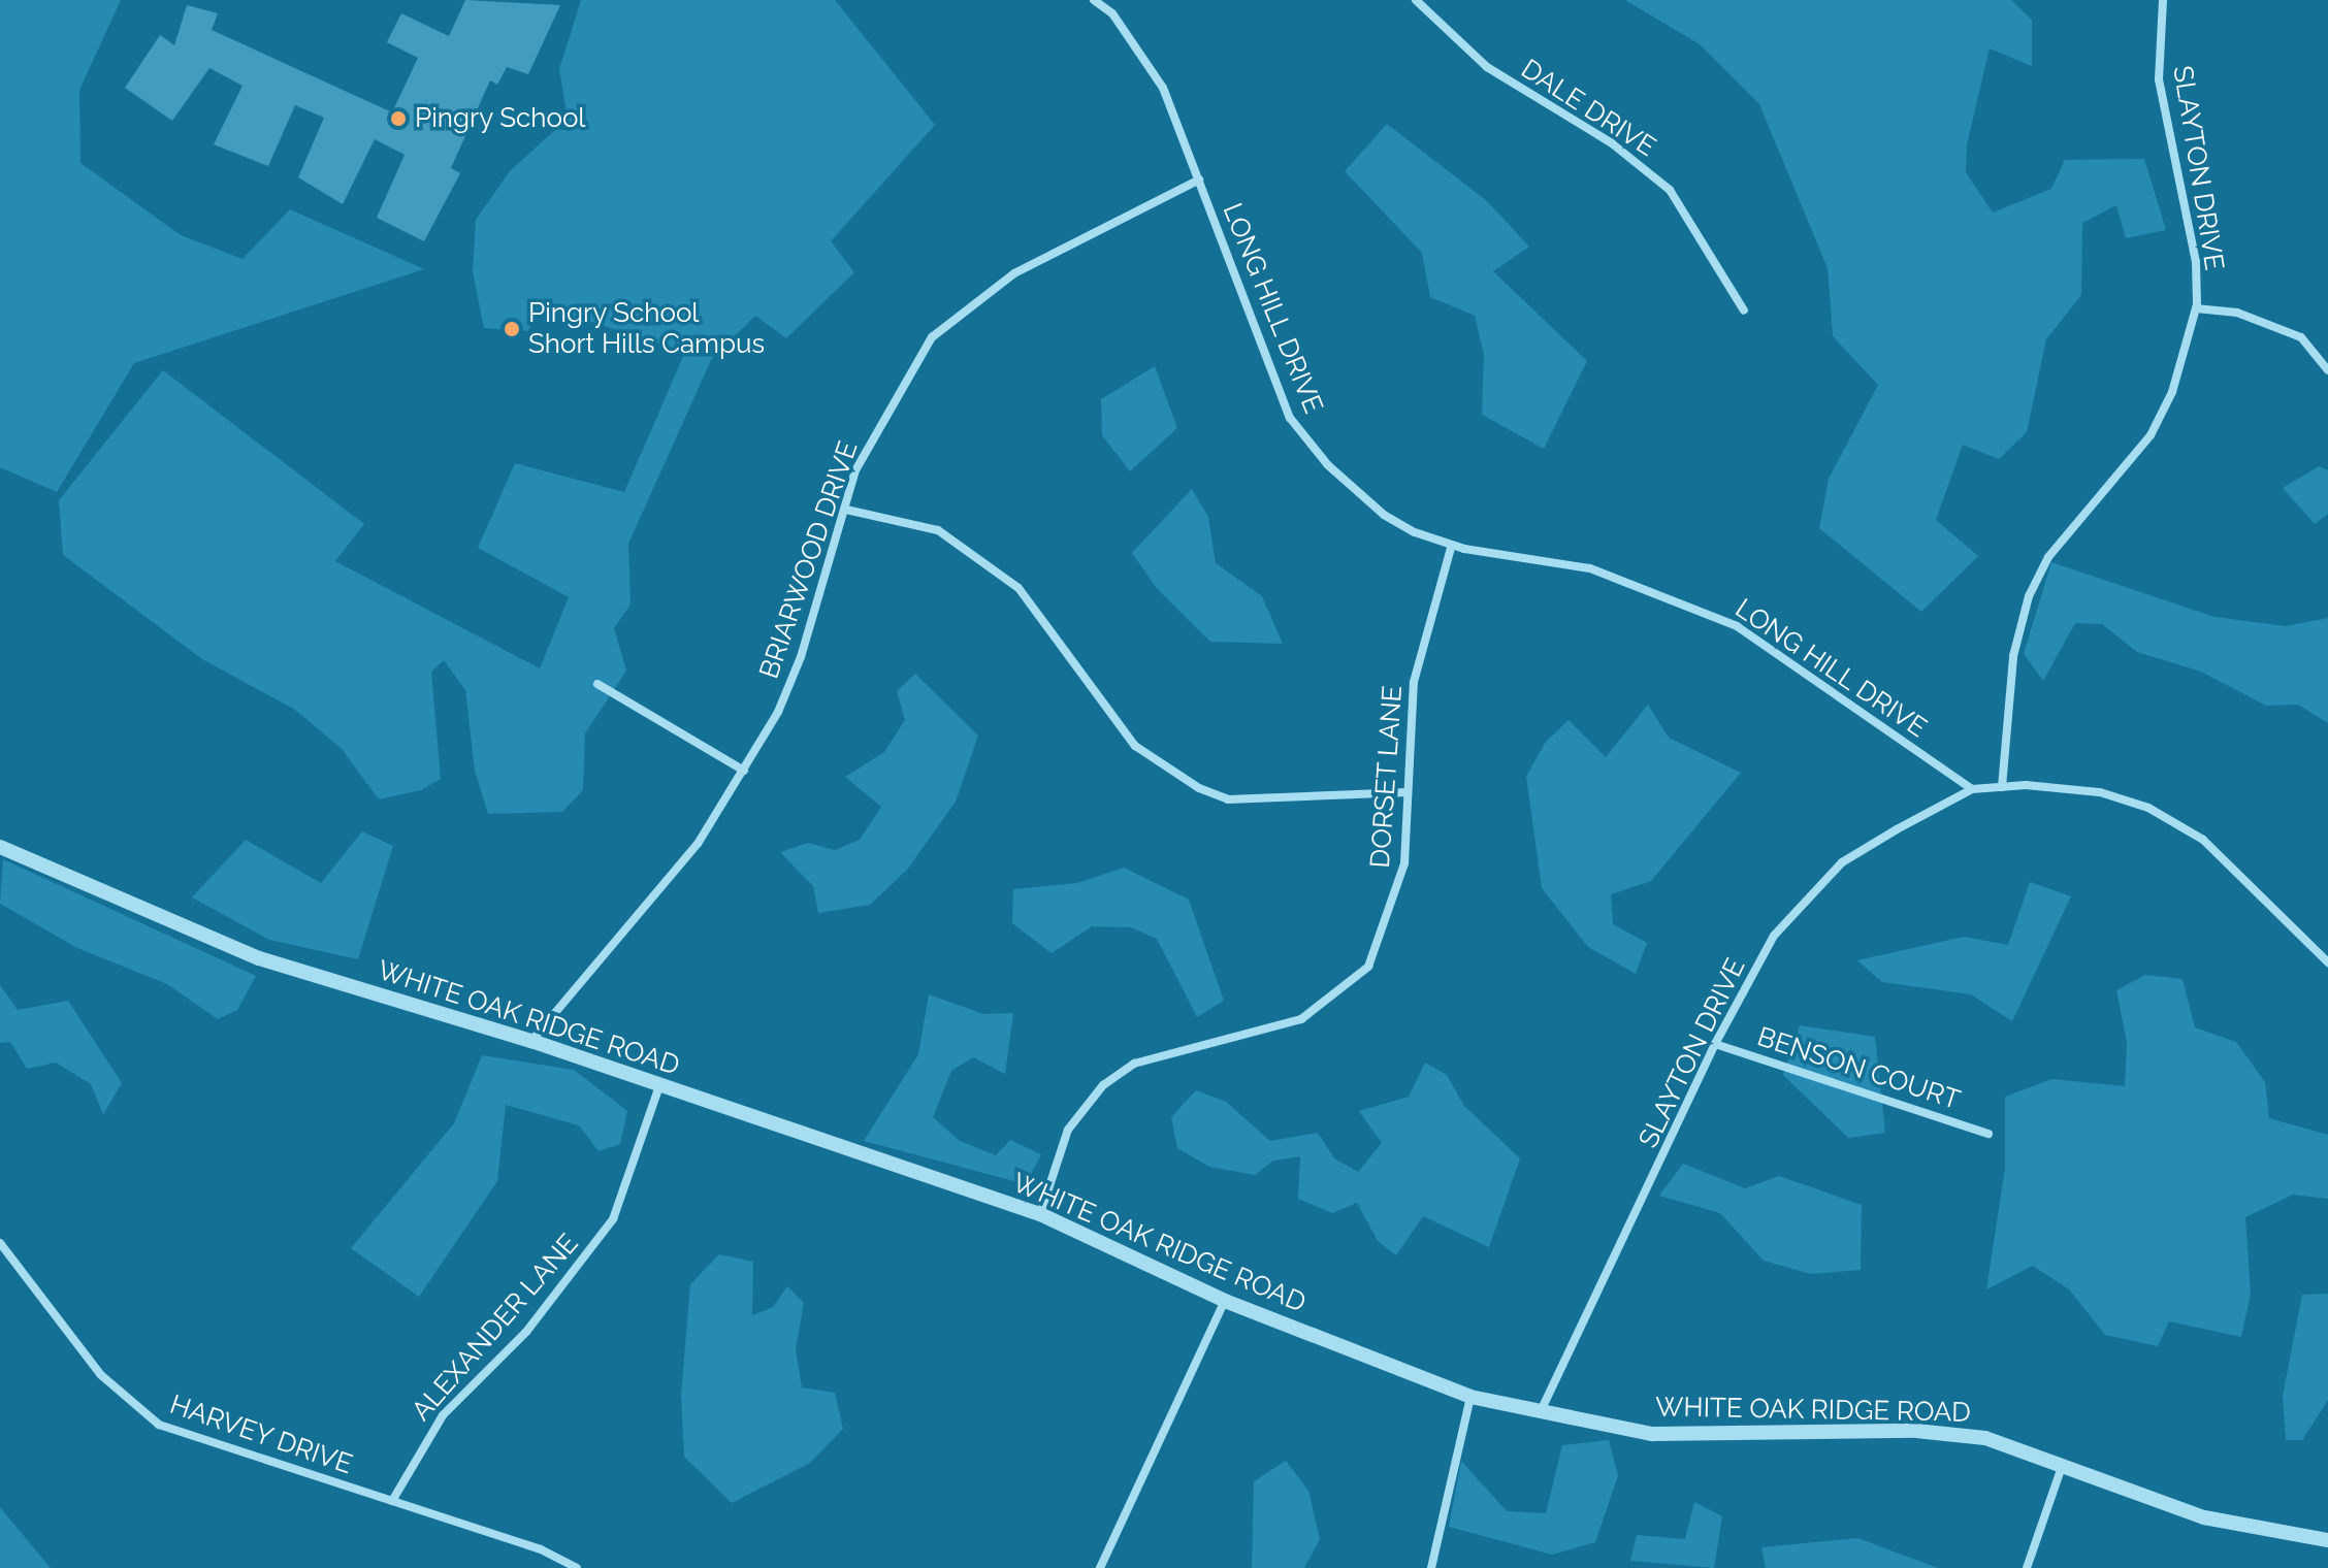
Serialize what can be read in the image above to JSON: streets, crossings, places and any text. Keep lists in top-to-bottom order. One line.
{"streets":{"street":["DALE DRIVE","SLAYTON DRIVE","LONG HILL DRIVE","BRIARWOOD DRIVE","DORSET LANE","WHITE OAK RIDGE ROAD","BENSON COURT","ALEXANDER LANE","HARVEY DRIVE"]},"crossings":[["SLAYTON DRIVE","LONG HILL DRIVE"],["SLAYTON DRIVE","WHITE OAK RIDGE ROAD"],["SLAYTON DRIVE","BENSON COURT"],["LONG HILL DRIVE","BRIARWOOD DRIVE"],["LONG HILL DRIVE","DORSET LANE"],["BRIARWOOD DRIVE","WHITE OAK RIDGE ROAD"],["DORSET LANE","WHITE OAK RIDGE ROAD"],["WHITE OAK RIDGE ROAD","ALEXANDER LANE"],["ALEXANDER LANE","HARVEY DRIVE"]],"places":["Pingry School","Pingry School Short Hills Campus"]}
